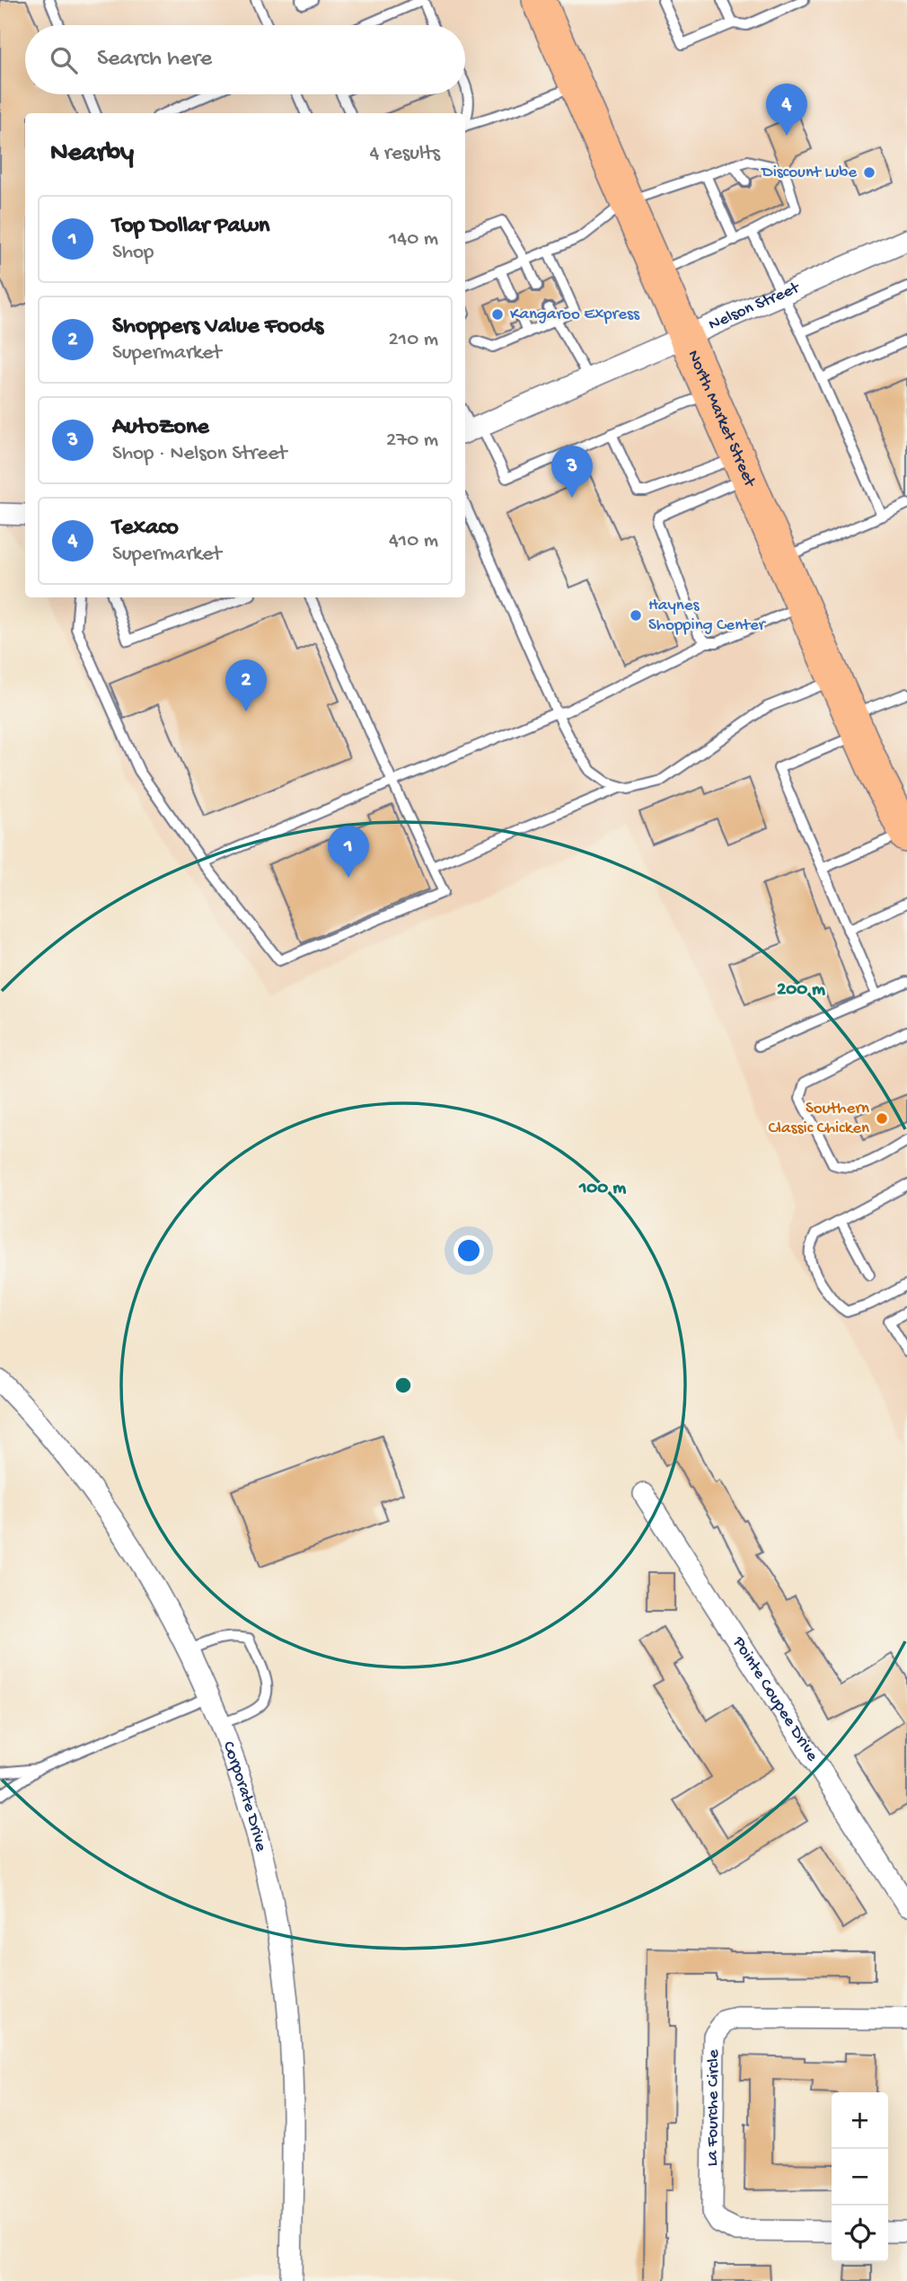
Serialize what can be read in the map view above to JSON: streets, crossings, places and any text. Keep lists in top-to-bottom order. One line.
{"streets":{"main road":["North Market Street"],"street":["Nelson Street","Pointe Coupee Drive","Corporate Drive","La Fourche Circle"]},"crossings":[["Nelson Street","North Market Street"]],"places":["Discount Lube","Kangaroo Express","Haynes Shopping Center","Southern Classic Chicken"],"page":{"search":"Search here","pins":["4","3","2","1"],"heading":["Nearby","4 results"],"list":[{"mark":"1","name":"Top Dollar Pawn","note":"Shop","value":"140 m"},{"mark":"2","name":"Shoppers Value Foods","note":"Supermarket","value":"210 m"},{"mark":"3","name":"AutoZone","note":"Shop · Nelson Street","value":"270 m"},{"mark":"4","name":"Texaco","note":"Supermarket","value":"410 m"}],"map_buttons":["+","−"]},"rings":["200 m","100 m"]}
